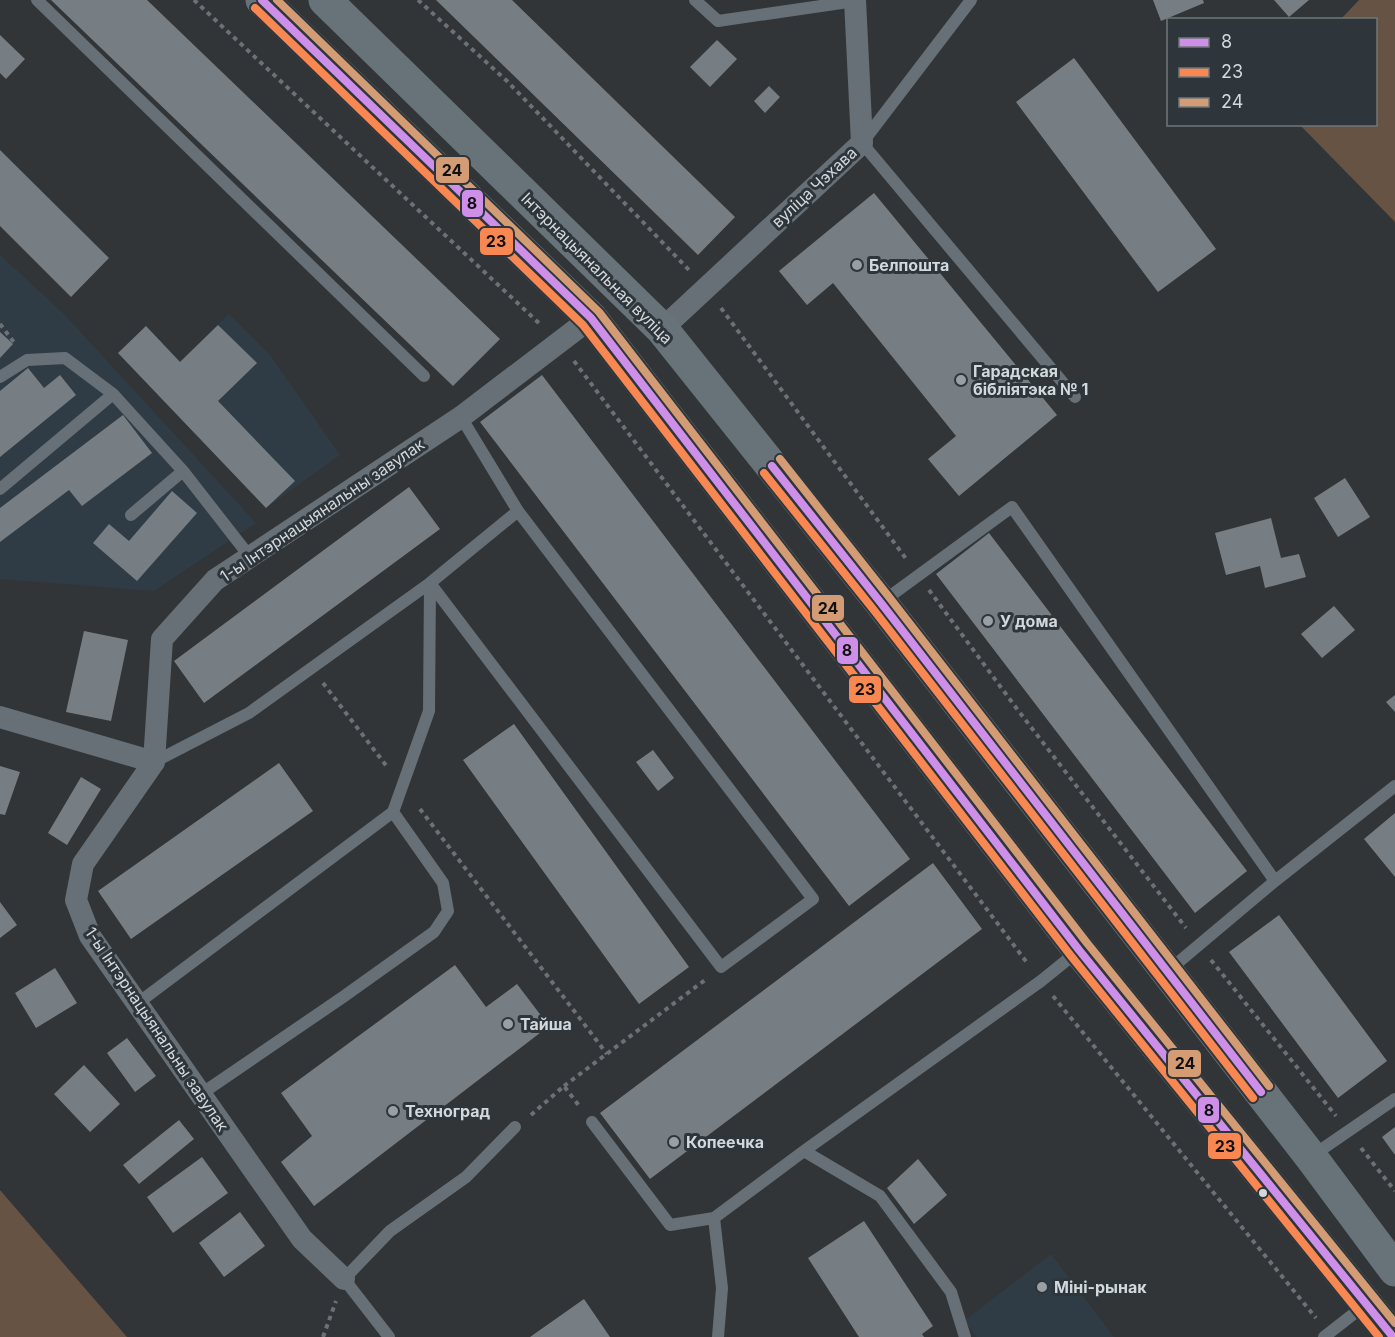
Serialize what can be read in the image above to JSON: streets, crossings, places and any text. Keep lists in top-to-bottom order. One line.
{"streets":{"main road":["Інтэрнацыянальная вуліца"],"street":["вуліца Чэхава","1-ы Інтэрнацыянальны завулак"]},"crossings":[["вуліца Чэхава","Інтэрнацыянальная вуліца"]],"places":["Белпошта","Гарадская бібліятэка № 1","У дома","Тайша","Техноград","Копеечка","Міні-рынак"],"lines":["transit line 8","transit line 24","transit line 23"],"legend":["8","23","24"]}
